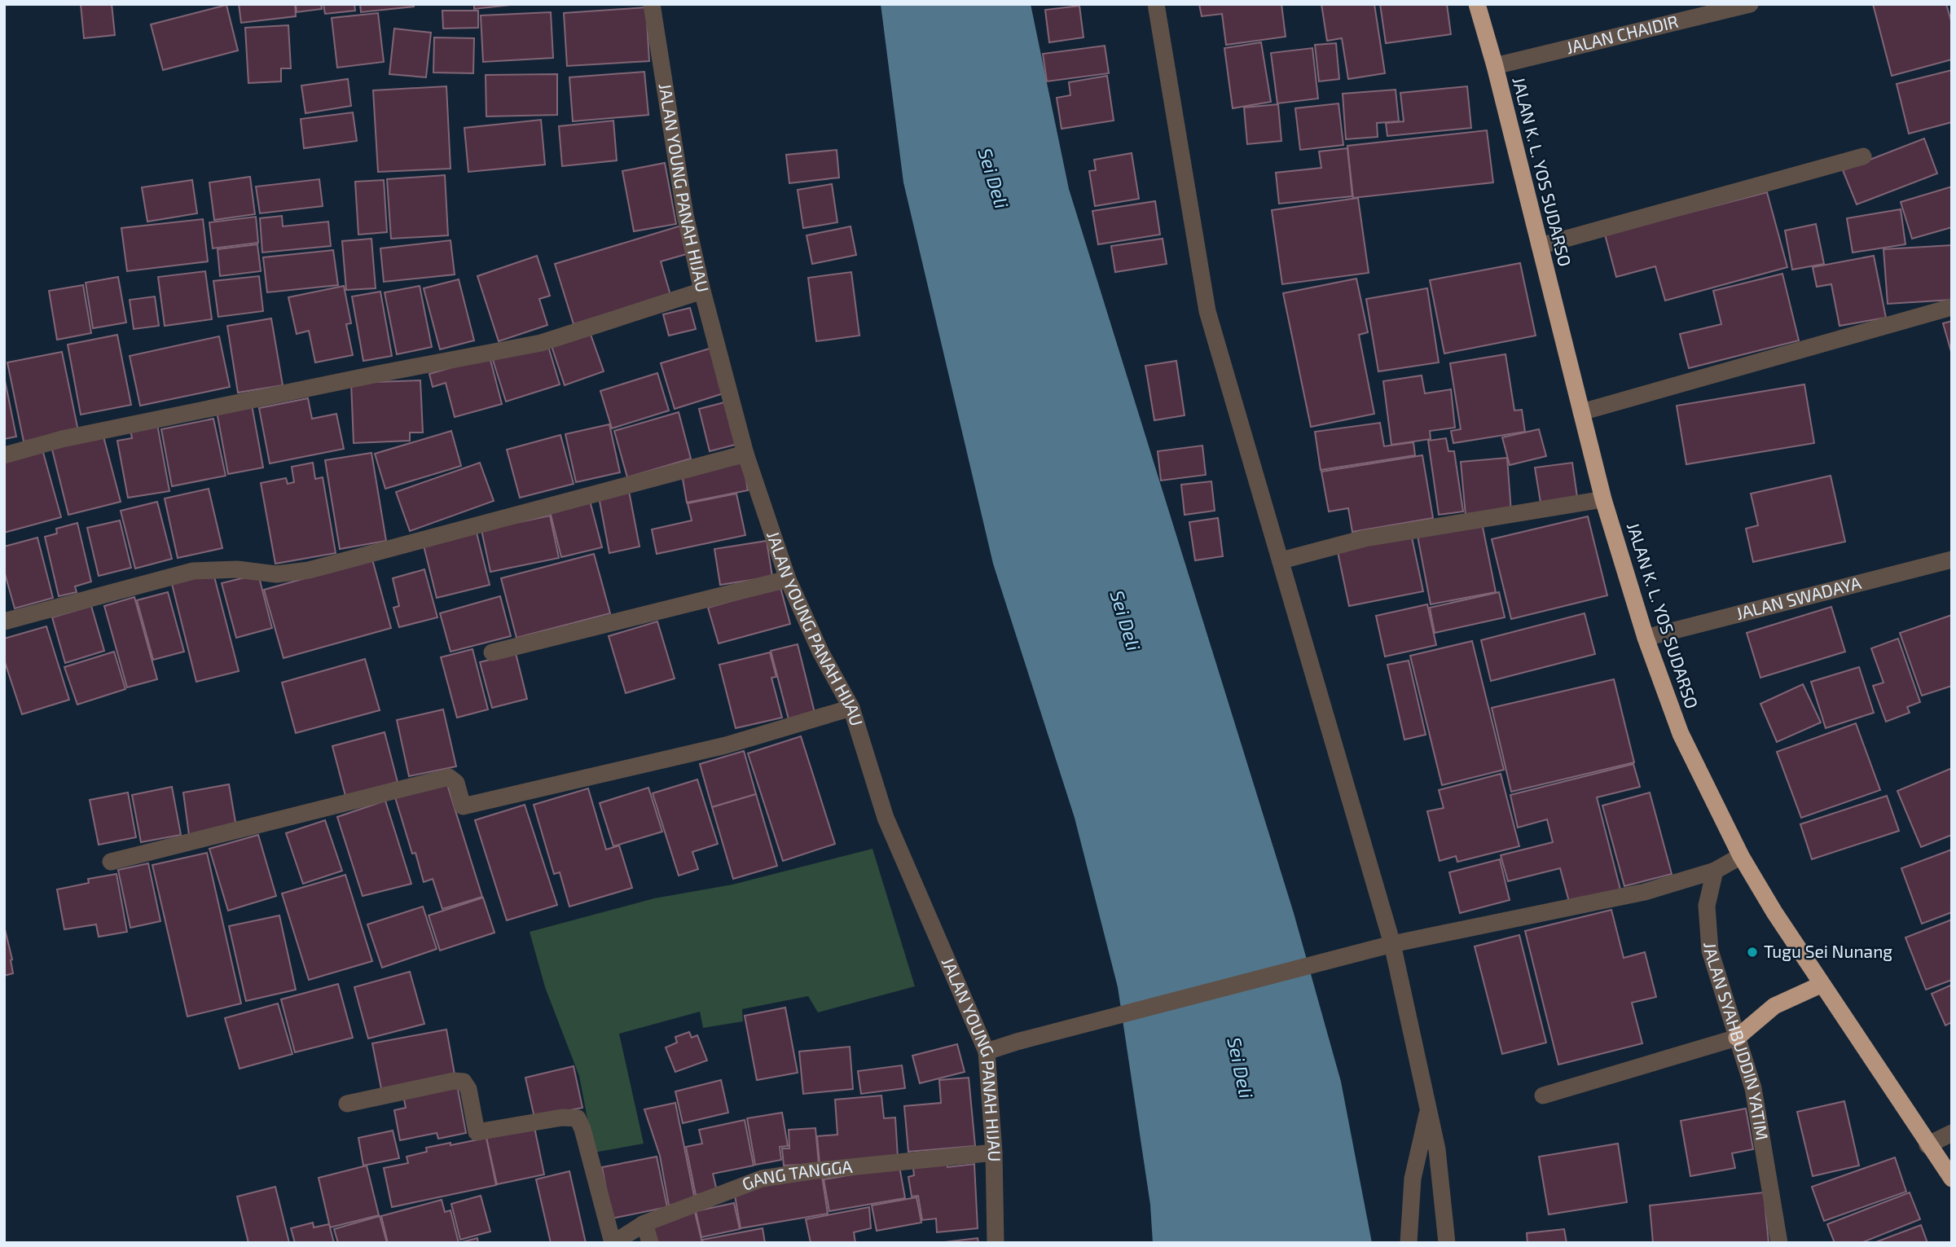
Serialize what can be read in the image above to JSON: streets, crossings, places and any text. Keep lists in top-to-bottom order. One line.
{"streets":{"highway":["JALAN K. L. YOS SUDARSO"],"street":["JALAN CHAIDIR","JALAN YOUNG PANAH HIJAU","JALAN SWADAYA","JALAN SYAHBUDDIN YATIM","GANG TANGGA"]},"crossings":[["JALAN CHAIDIR","JALAN K. L. YOS SUDARSO"],["JALAN K. L. YOS SUDARSO","JALAN SWADAYA"],["JALAN YOUNG PANAH HIJAU","GANG TANGGA"]],"water":["Sei Deli"],"places":["Tugu Sei Nunang"]}
